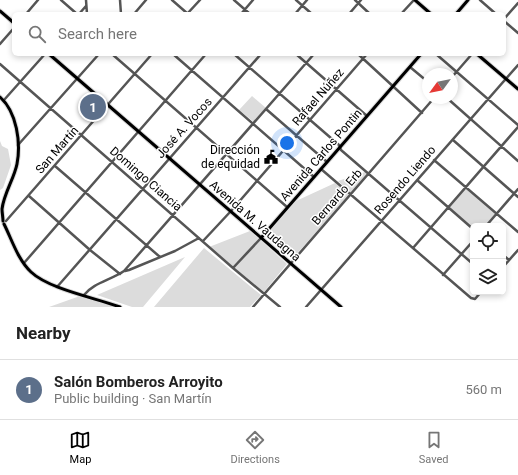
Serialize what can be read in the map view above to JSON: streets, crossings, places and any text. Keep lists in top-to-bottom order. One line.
{"streets":{"main road":["Avenida Carlos Pontin","Avenida M. Vaudagna"],"street":["Rafael Núñez","José A. Vocos","San Martín","Domingo Ciancia","Rosendo Liendo","Bernardo Erb"]},"crossings":[["Rafael Núñez","Domingo Ciancia"],["Rafael Núñez","Avenida M. Vaudagna"],["José A. Vocos","Domingo Ciancia"],["José A. Vocos","Avenida M. Vaudagna"],["San Martín","Domingo Ciancia"],["San Martín","Avenida M. Vaudagna"],["Avenida Carlos Pontin","Domingo Ciancia"],["Avenida Carlos Pontin","Avenida M. Vaudagna"],["Domingo Ciancia","Bernardo Erb"],["Rosendo Liendo","Avenida M. Vaudagna"],["Bernardo Erb","Avenida M. Vaudagna"]],"places":{"public building":["Dirección de equidad"]},"north":"bottom left","page":{"search":"Search here","pins":"1","heading":"Nearby","list":[{"mark":"1","name":"Salón Bomberos Arroyito","note":"Public building · San Martín","value":"560 m"}],"nav":["Map","Directions","Saved"]}}
